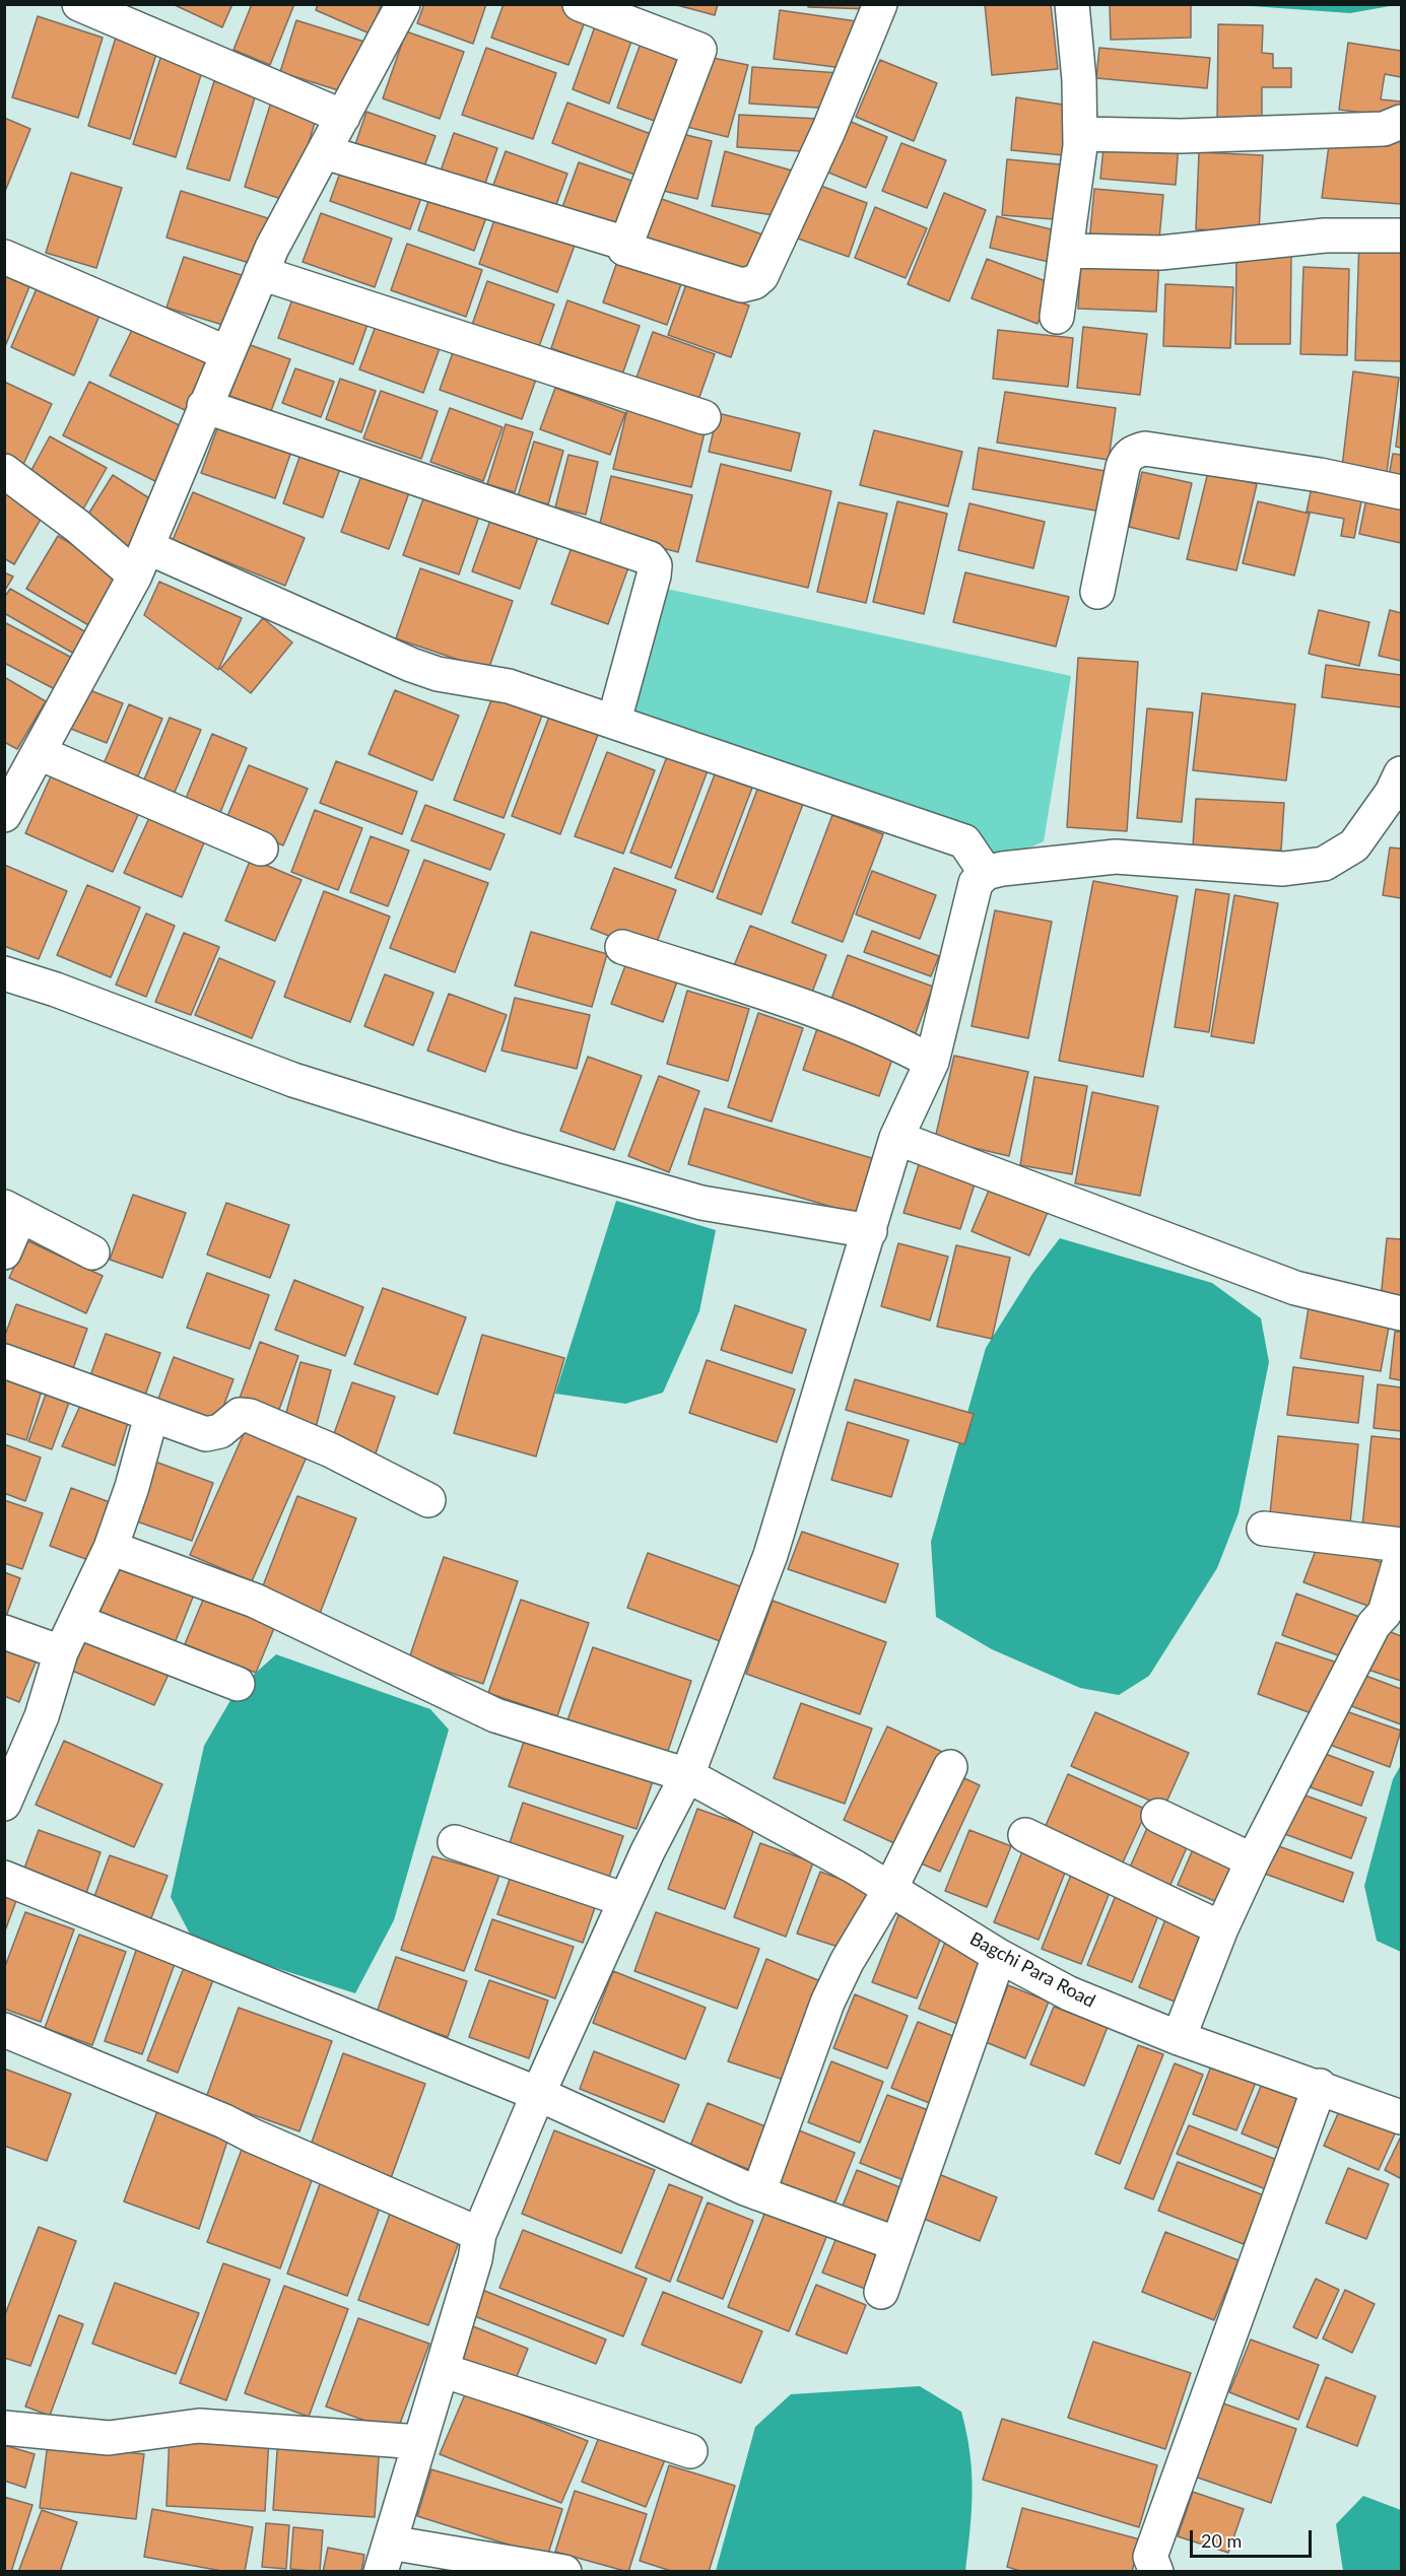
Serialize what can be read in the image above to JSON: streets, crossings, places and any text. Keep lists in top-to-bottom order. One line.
{"streets":{"street":["Bagchi Para Road"]},"scale_bar":"20 m"}
